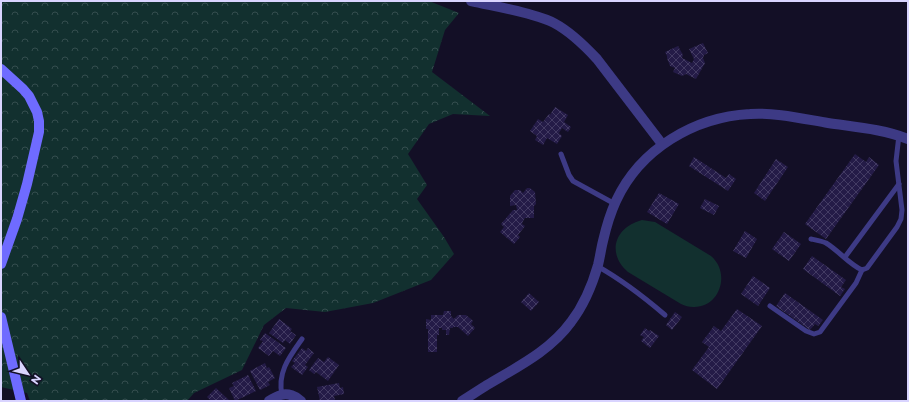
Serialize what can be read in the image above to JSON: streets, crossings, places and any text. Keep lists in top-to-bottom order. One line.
{"north":"bottom right"}
